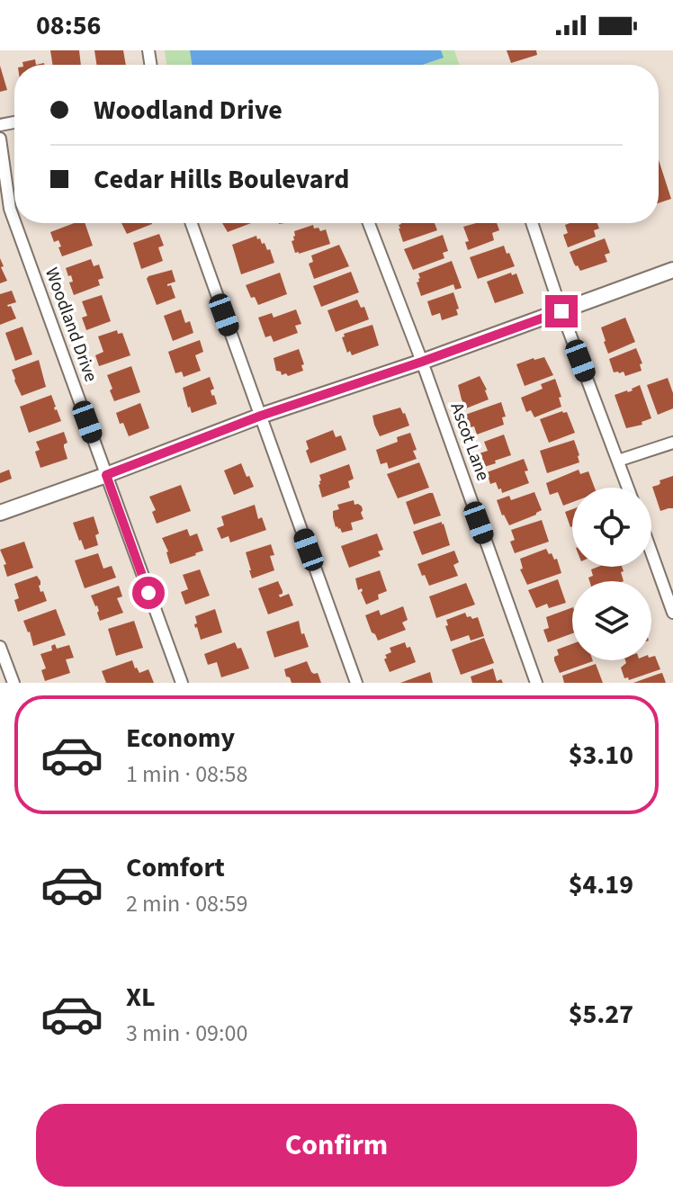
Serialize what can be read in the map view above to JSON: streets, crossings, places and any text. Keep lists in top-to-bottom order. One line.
{"streets":{"street":["Woodland Drive","Ascot Lane"]},"page":{"status":"08:56","banner":["Woodland Drive","Cedar Hills Boulevard"],"list":[{"name":"Economy","note":"1 min · 08:58","value":"$3.10"},{"name":"Comfort","note":"2 min · 08:59","value":"$4.19"},{"name":"XL","note":"3 min · 09:00","value":"$5.27"}],"buttons":"Confirm"}}
